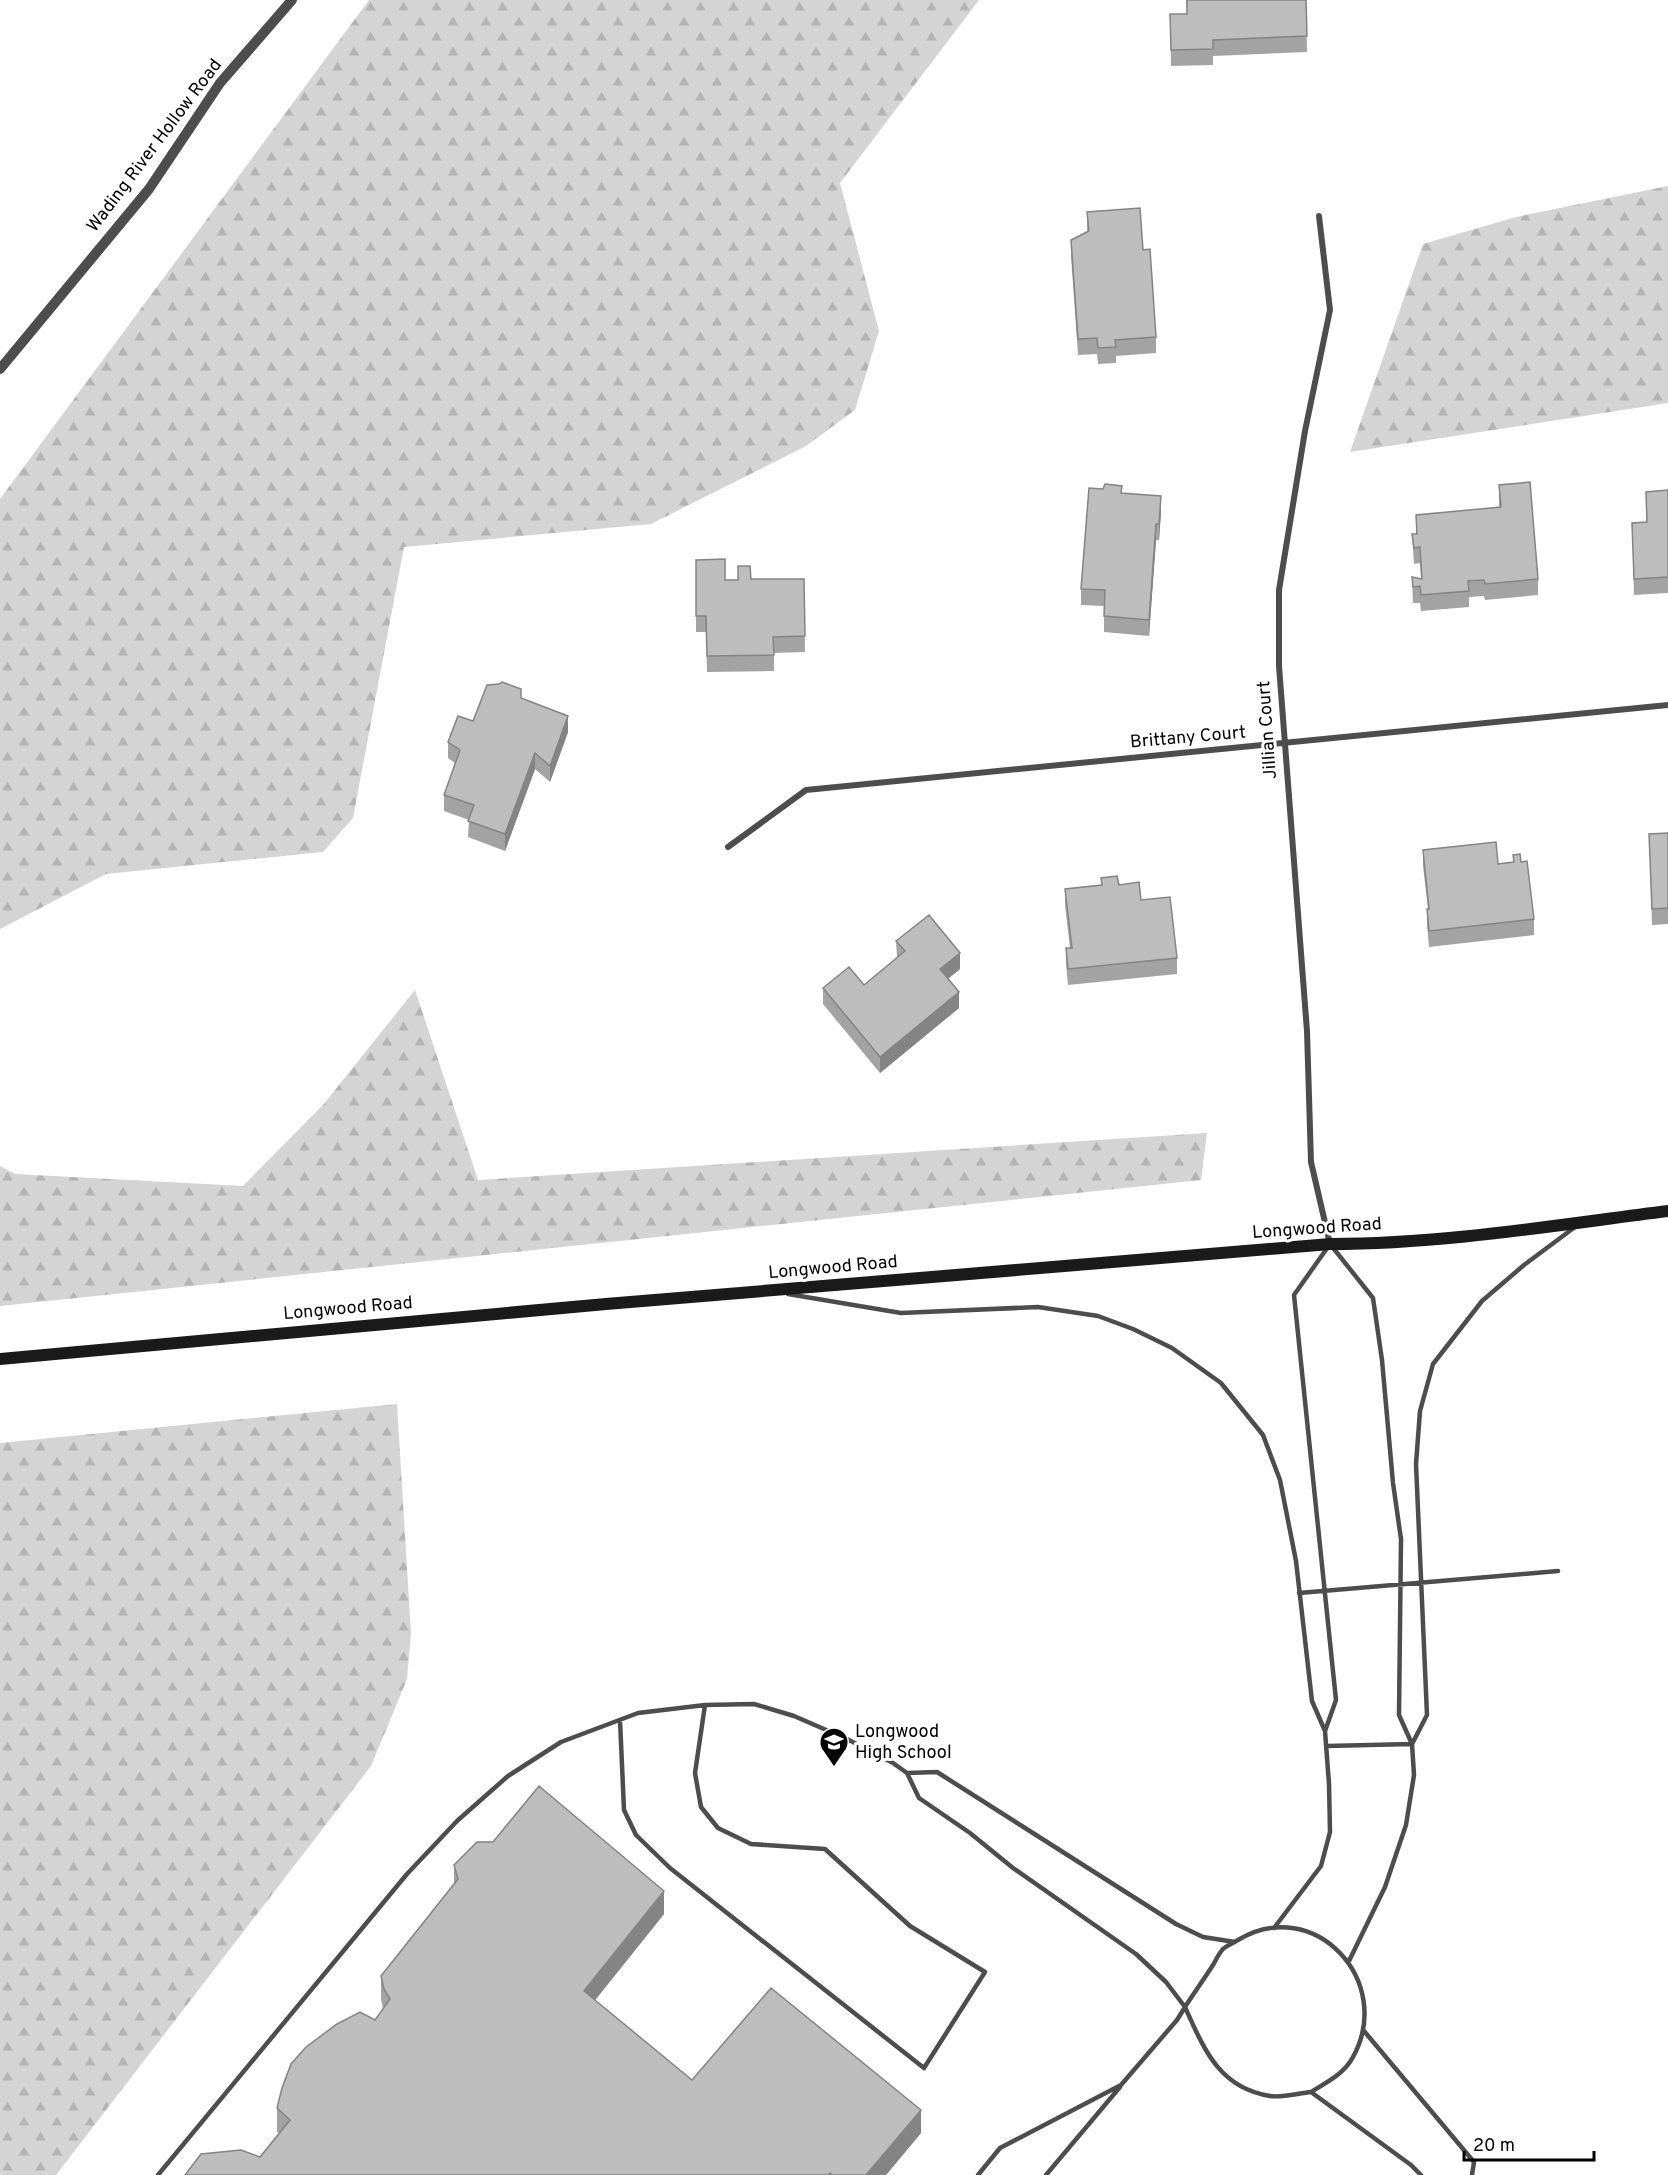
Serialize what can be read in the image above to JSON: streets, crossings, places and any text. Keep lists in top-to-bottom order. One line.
{"streets":{"main road":["Longwood Road"],"street":["Wading River Hollow Road","Jillian Court","Brittany Court"]},"crossings":[["Jillian Court","Brittany Court"],["Jillian Court","Longwood Road"]],"places":{"school or university":["Longwood High School"]},"scale_bar":"20 m"}
